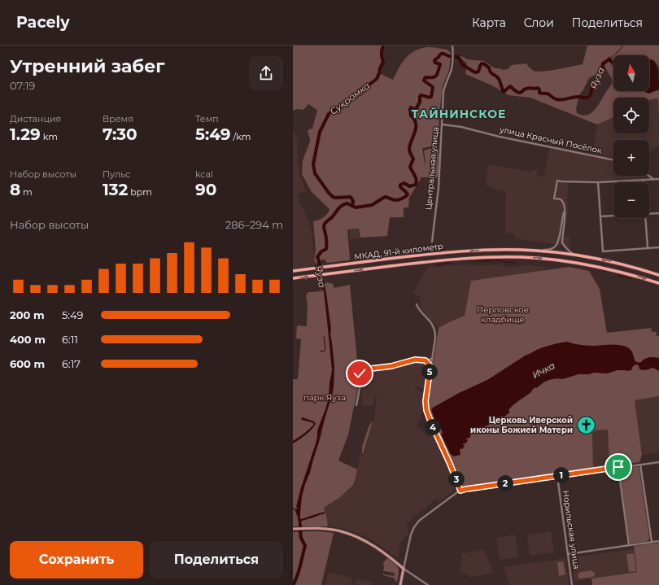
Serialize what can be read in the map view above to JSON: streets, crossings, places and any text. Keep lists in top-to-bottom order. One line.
{"streets":{"highway":["МКАД, 91-й километр"],"street":["улица Красный Посёлок","Центральная улица","Норильская улица"]},"crossings":[["улица Красный Посёлок","Центральная улица"]],"districts":["ТАЙНИНСКОЕ"],"water":["Яуза","Сукромка","Ичка"],"parks":["Перловское кладбище","парк Яуза"],"places":{"church":["Церковь Иверской иконы Божией Матери"]},"north":"top","page":{"header":"Pacely","nav":["Карта","Слои","Поделиться"],"heading":["Утренний забег","07:19"],"map_buttons":["+","−"],"stats":[["Дистанция","1.29 km"],["Время","7:30"],["Темп","5:49 /km"],["Набор высоты","8 m"],["Пульс","132 bpm"],["kcal","90"]],"chart":["Набор высоты","286–294 m"],"list":[{"name":"200 m","note":"5:49"},{"name":"400 m","note":"6:11"},{"name":"600 m","note":"6:17"}],"pins":["5","4","1","3","2"],"buttons":["Сохранить","Поделиться"]}}
